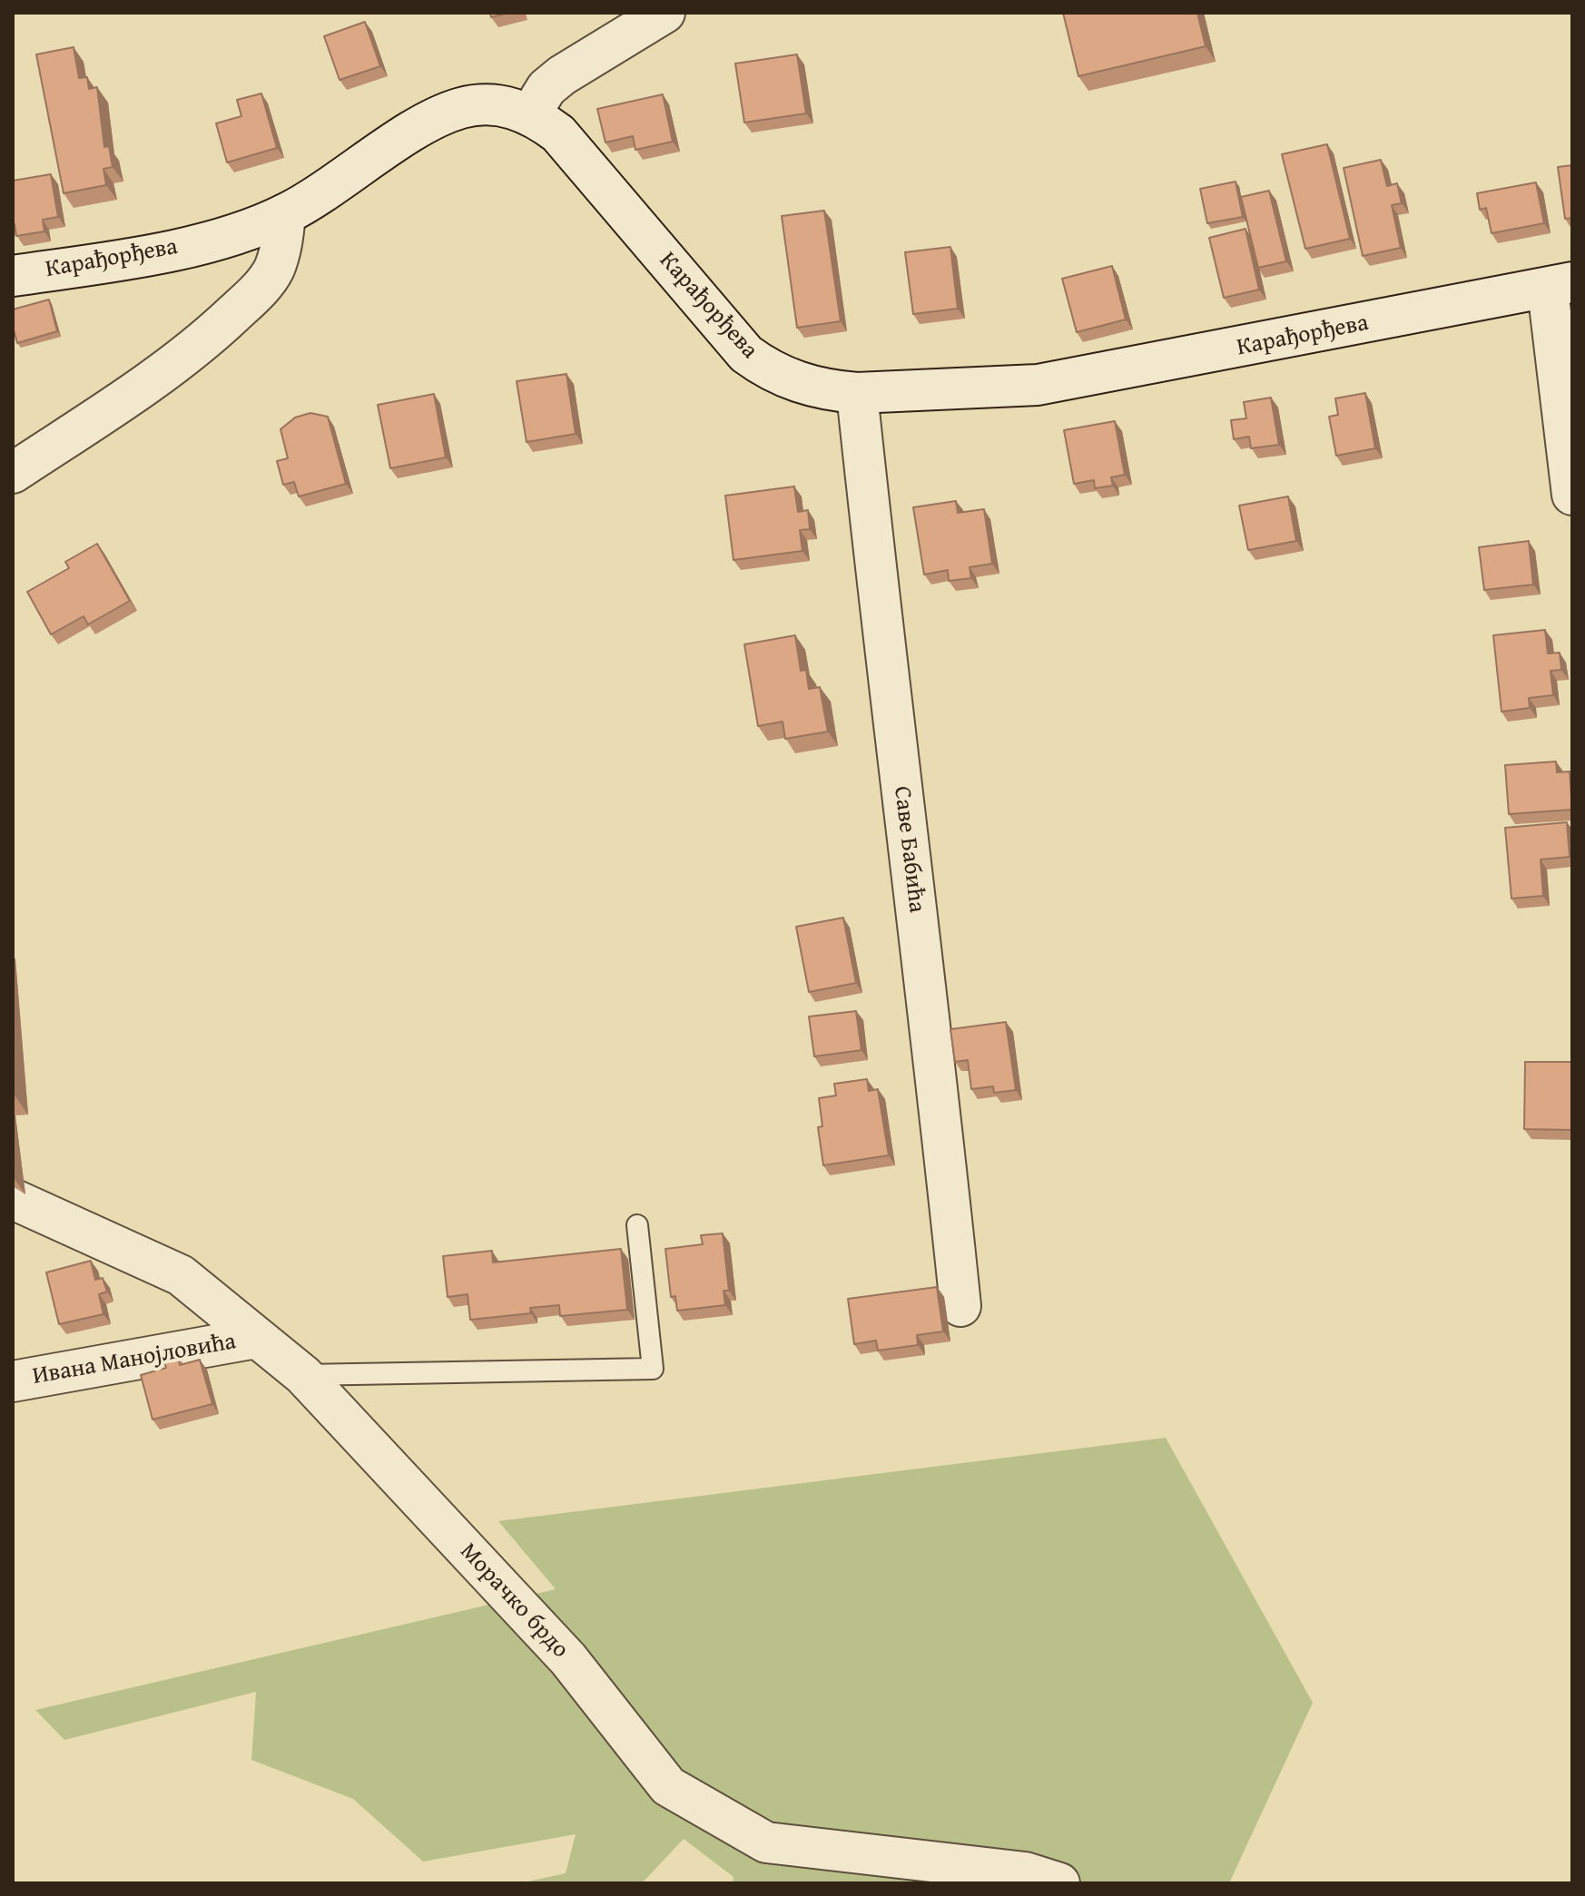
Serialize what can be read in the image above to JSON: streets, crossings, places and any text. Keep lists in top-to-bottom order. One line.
{"streets":{"street":["Карађорђева","Саве Бабића","Ивана Манојловића","Морачко брдо"]},"crossings":[["Карађорђева","Саве Бабића"],["Ивана Манојловића","Морачко брдо"]]}
